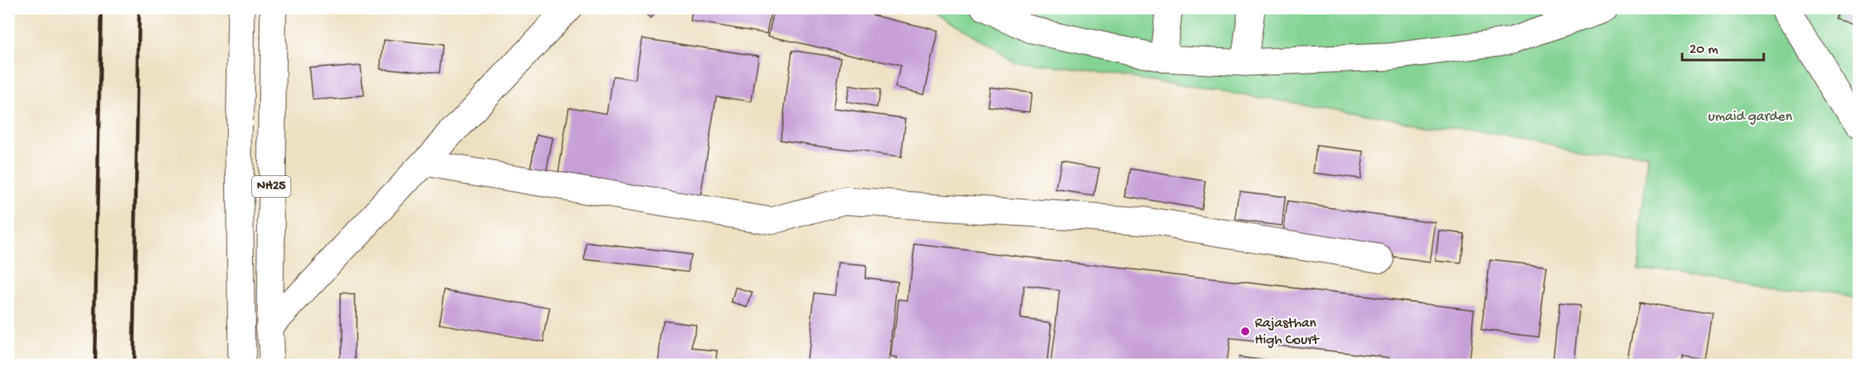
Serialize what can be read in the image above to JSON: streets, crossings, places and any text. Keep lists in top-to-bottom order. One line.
{"streets":{"street":["NH25"]},"parks":["umaid garden"],"places":["Rajasthan High Court"],"scale_bar":"20 m"}
